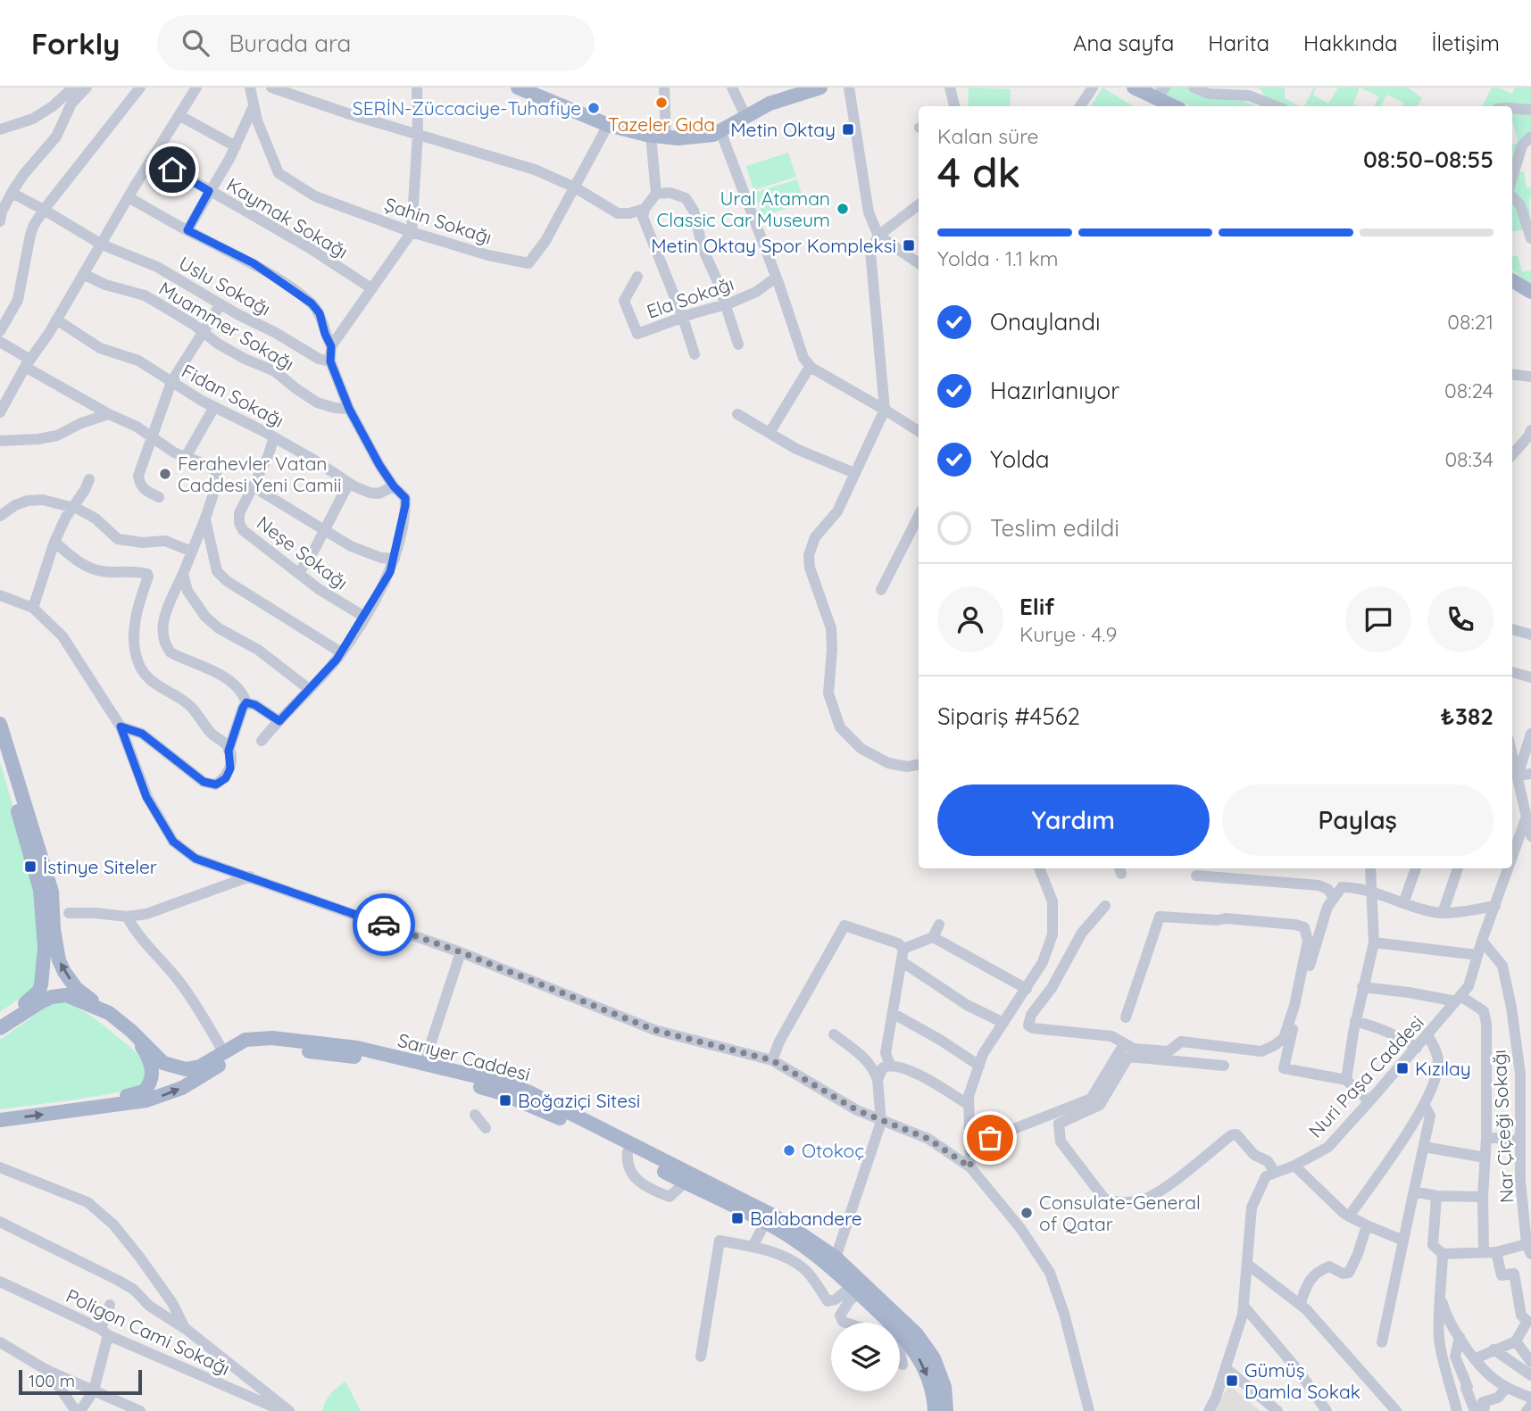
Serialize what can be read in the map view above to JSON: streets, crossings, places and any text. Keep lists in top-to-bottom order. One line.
{"streets":{"main road":["Sarıyer Caddesi"],"street":["Kaymak Sokağı","Şahin Sokağı","Uslu Sokağı","Ela Sokağı","Muammer Sokağı","Fidan Sokağı","Neşe Sokağı","Nuri Paşa Caddesi","Nar Çiçeği Sokağı","Poligon Cami Sokağı"]},"crossings":[["Fidan Sokağı","Neşe Sokağı"],["Nuri Paşa Caddesi","Nar Çiçeği Sokağı"]],"places":{"other":["Tazeler Gıda","SERİN-Züccaciye-Tuhafiye","Ural Ataman Classic Car Museum","Ferahevler Vatan Caddesi Yeni Camii","Otokoç","Consulate-General of Qatar"],"transit":["Metin Oktay","Metin Oktay Spor Kompleksi","İstinye Siteler","Kızılay","Boğaziçi Sitesi","Balabandere","Gümüş Damla Sokak"]},"scale_bar":"100 m","page":{"header":"Forkly","search":"Burada ara","nav":["Ana sayfa","Harita","Hakkında","İletişim"],"heading":["4 dk","Kalan süre","08:50–08:55"],"panel":["Elif","Kurye · 4.9","Sipariş #4562","₺382"],"bar":"Yolda · 1.1 km","list":[["Onaylandı","08:21"],["Hazırlanıyor","08:24"],["Yolda","08:34"],"Teslim edildi"],"buttons":["Yardım","Paylaş"],"scale":"100 m"}}
